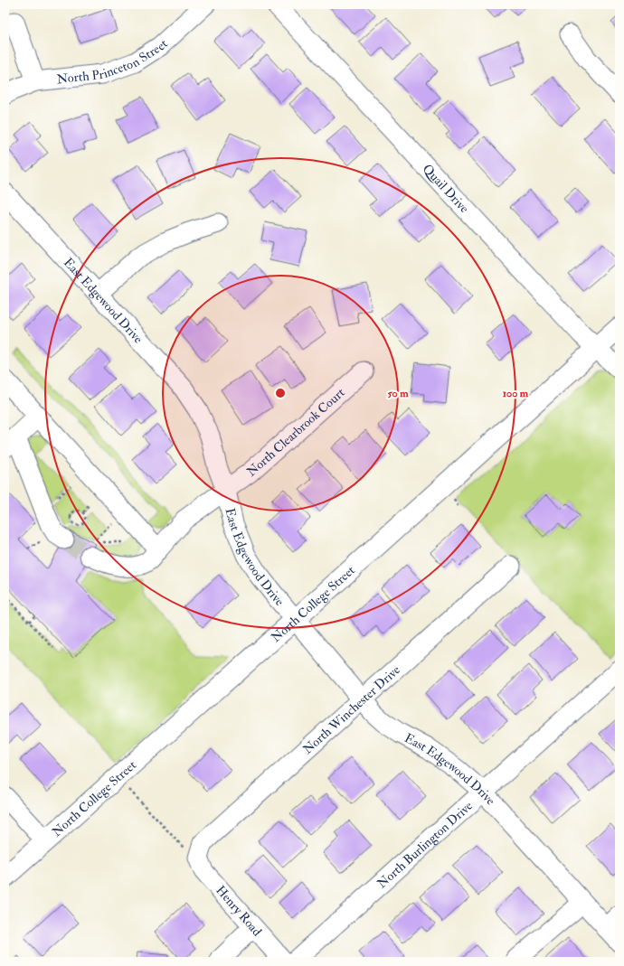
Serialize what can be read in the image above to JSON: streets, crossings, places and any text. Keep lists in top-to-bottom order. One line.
{"streets":{"main road":["North College Street"],"street":["North Princeton Street","Quail Drive","East Edgewood Drive","North Clearbrook Court","North Winchester Drive","North Burlington Drive","Henry Road"]},"crossings":[["Quail Drive","North College Street"],["East Edgewood Drive","North Clearbrook Court"],["East Edgewood Drive","North College Street"],["East Edgewood Drive","North Winchester Drive"],["East Edgewood Drive","North Burlington Drive"],["North Winchester Drive","Henry Road"]],"rings":["50 m","100 m"]}
